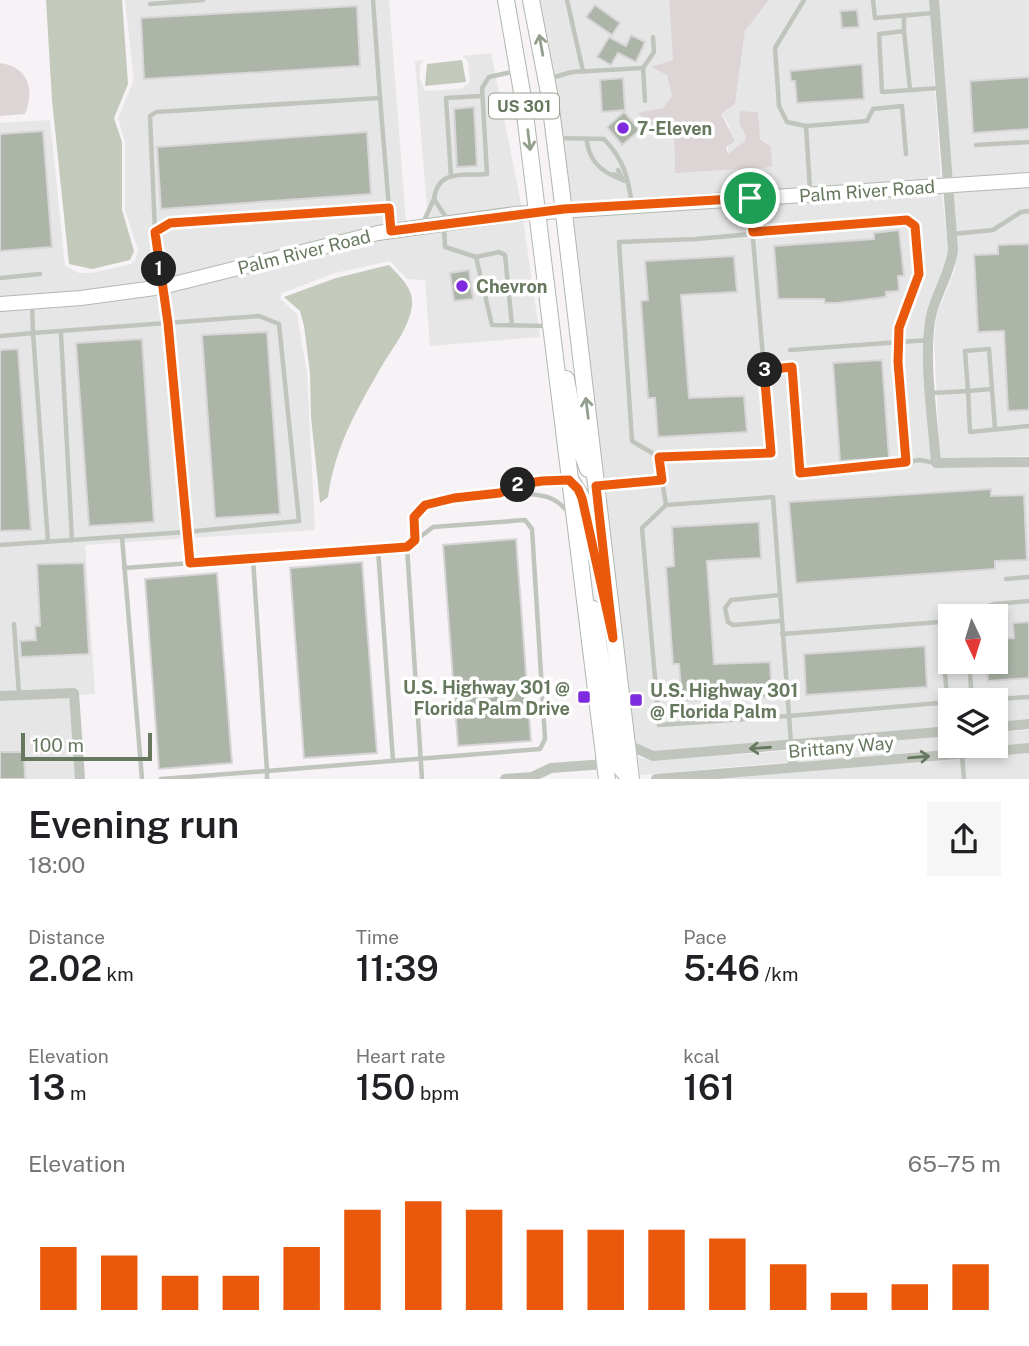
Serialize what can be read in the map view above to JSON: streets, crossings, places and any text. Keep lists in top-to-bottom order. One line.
{"streets":{"main road":["US 301"],"street":["Palm River Road","Brittany Way"]},"crossings":[["US 301","Palm River Road"],["US 301","Brittany Way"]],"places":{"other":["7-Eleven","Chevron"],"transit":["U.S. Highway 301 @ Florida Palm Drive","U.S. Highway 301 @ Florida Palm"]},"scale_bar":"100 m","north":"bottom","page":{"pins":["1","3","2"],"scale":"100 m","heading":["Evening run","18:00"],"stats":[["Distance","2.02 km"],["Time","11:39"],["Pace","5:46 /km"],["Elevation","13 m"],["Heart rate","150 bpm"],["kcal","161"]],"chart":["Elevation","65–75 m"]}}
